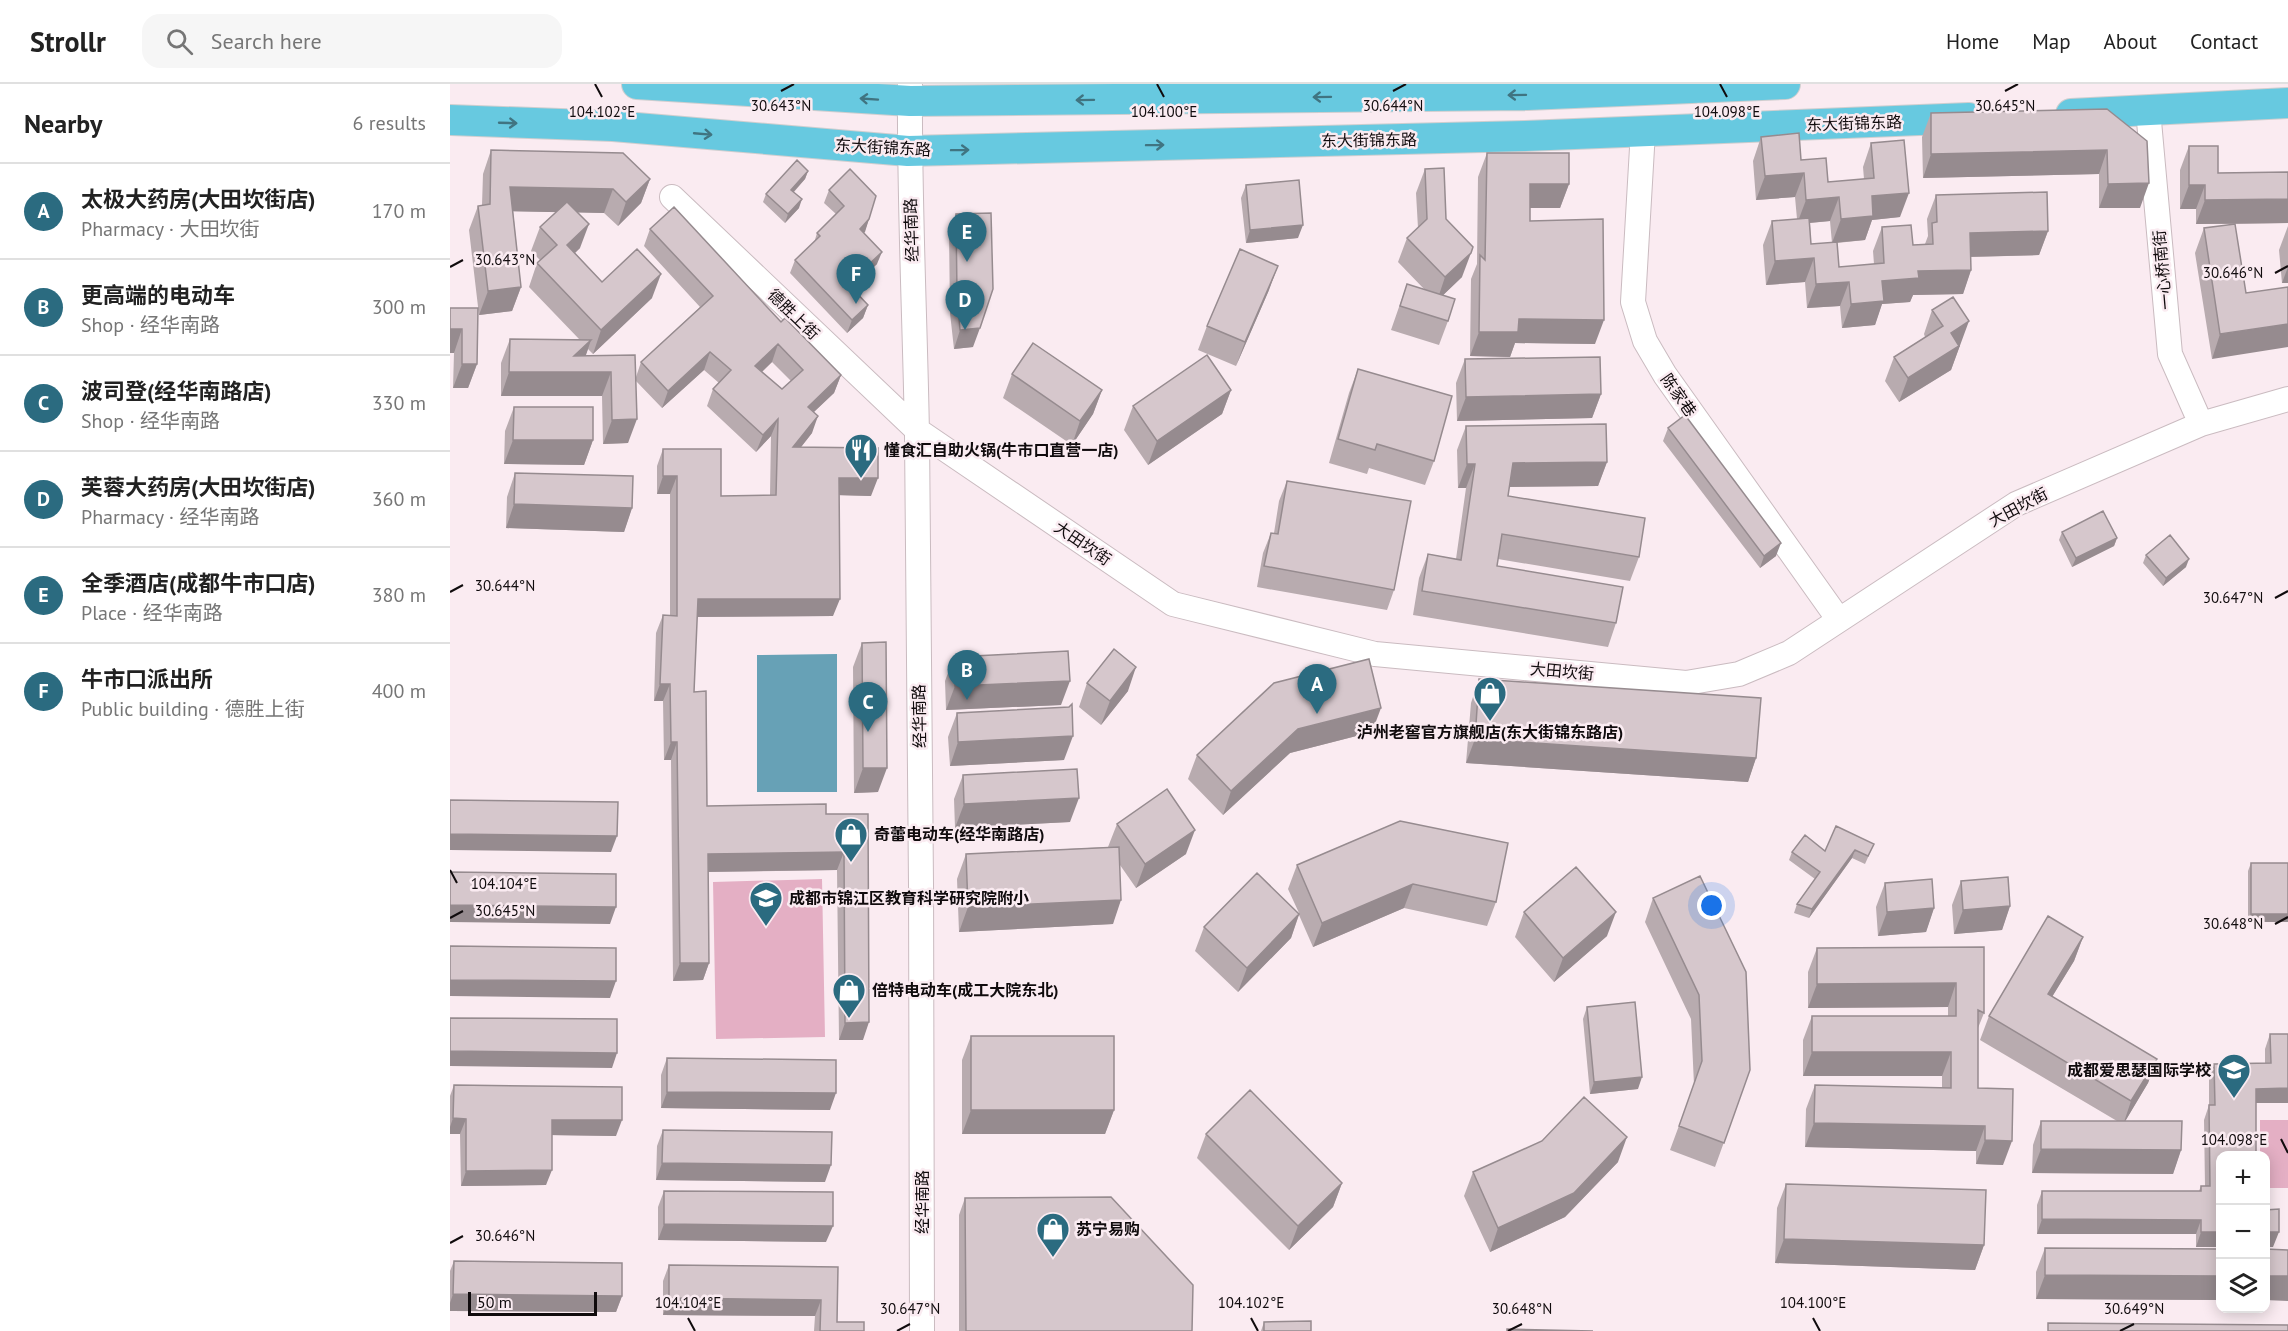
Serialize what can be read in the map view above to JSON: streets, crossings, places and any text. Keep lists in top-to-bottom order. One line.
{"streets":{"main road":["东大街锦东路"],"street":["经华南路","一心桥南街","德胜上街","陈家巷","大田坎街"]},"crossings":[["东大街锦东路","经华南路"],["东大街锦东路","陈家巷"],["经华南路","德胜上街"],["经华南路","大田坎街"],["一心桥南街","大田坎街"],["德胜上街","大田坎街"],["陈家巷","大田坎街"]],"places":{"restaurant":["懂食汇自助火锅(牛市口直营一店)"],"shop":["泸州老窖官方旗舰店(东大街锦东路店)","奇蕾电动车(经华南路店)","倍特电动车(成工大院东北)","苏宁易购"],"school or university":["成都市锦江区教育科学研究院附小","成都爱思瑟国际学校"]},"scale_bar":"50 m","page":{"header":"Strollr","search":"Search here","nav":["Home","Map","About","Contact"],"heading":["Nearby","6 results"],"list":[{"mark":"A","name":"太极大药房(大田坎街店)","note":"Pharmacy · 大田坎街","value":"170 m"},{"mark":"B","name":"更高端的电动车","note":"Shop · 经华南路","value":"300 m"},{"mark":"C","name":"波司登(经华南路店)","note":"Shop · 经华南路","value":"330 m"},{"mark":"D","name":"芙蓉大药房(大田坎街店)","note":"Pharmacy · 经华南路","value":"360 m"},{"mark":"E","name":"全季酒店(成都牛市口店)","note":"Place · 经华南路","value":"380 m"},{"mark":"F","name":"牛市口派出所","note":"Public building · 德胜上街","value":"400 m"}],"pins":["E","F","D","B","A","C"],"map_buttons":["+","−"],"scale":"50 m"},"coordinates":["30.645°N","30.643°N","30.644°N","104.102°E","104.100°E","104.098°E","30.646°N","30.647°N","104.104°E","30.648°N","30.649°N"]}
